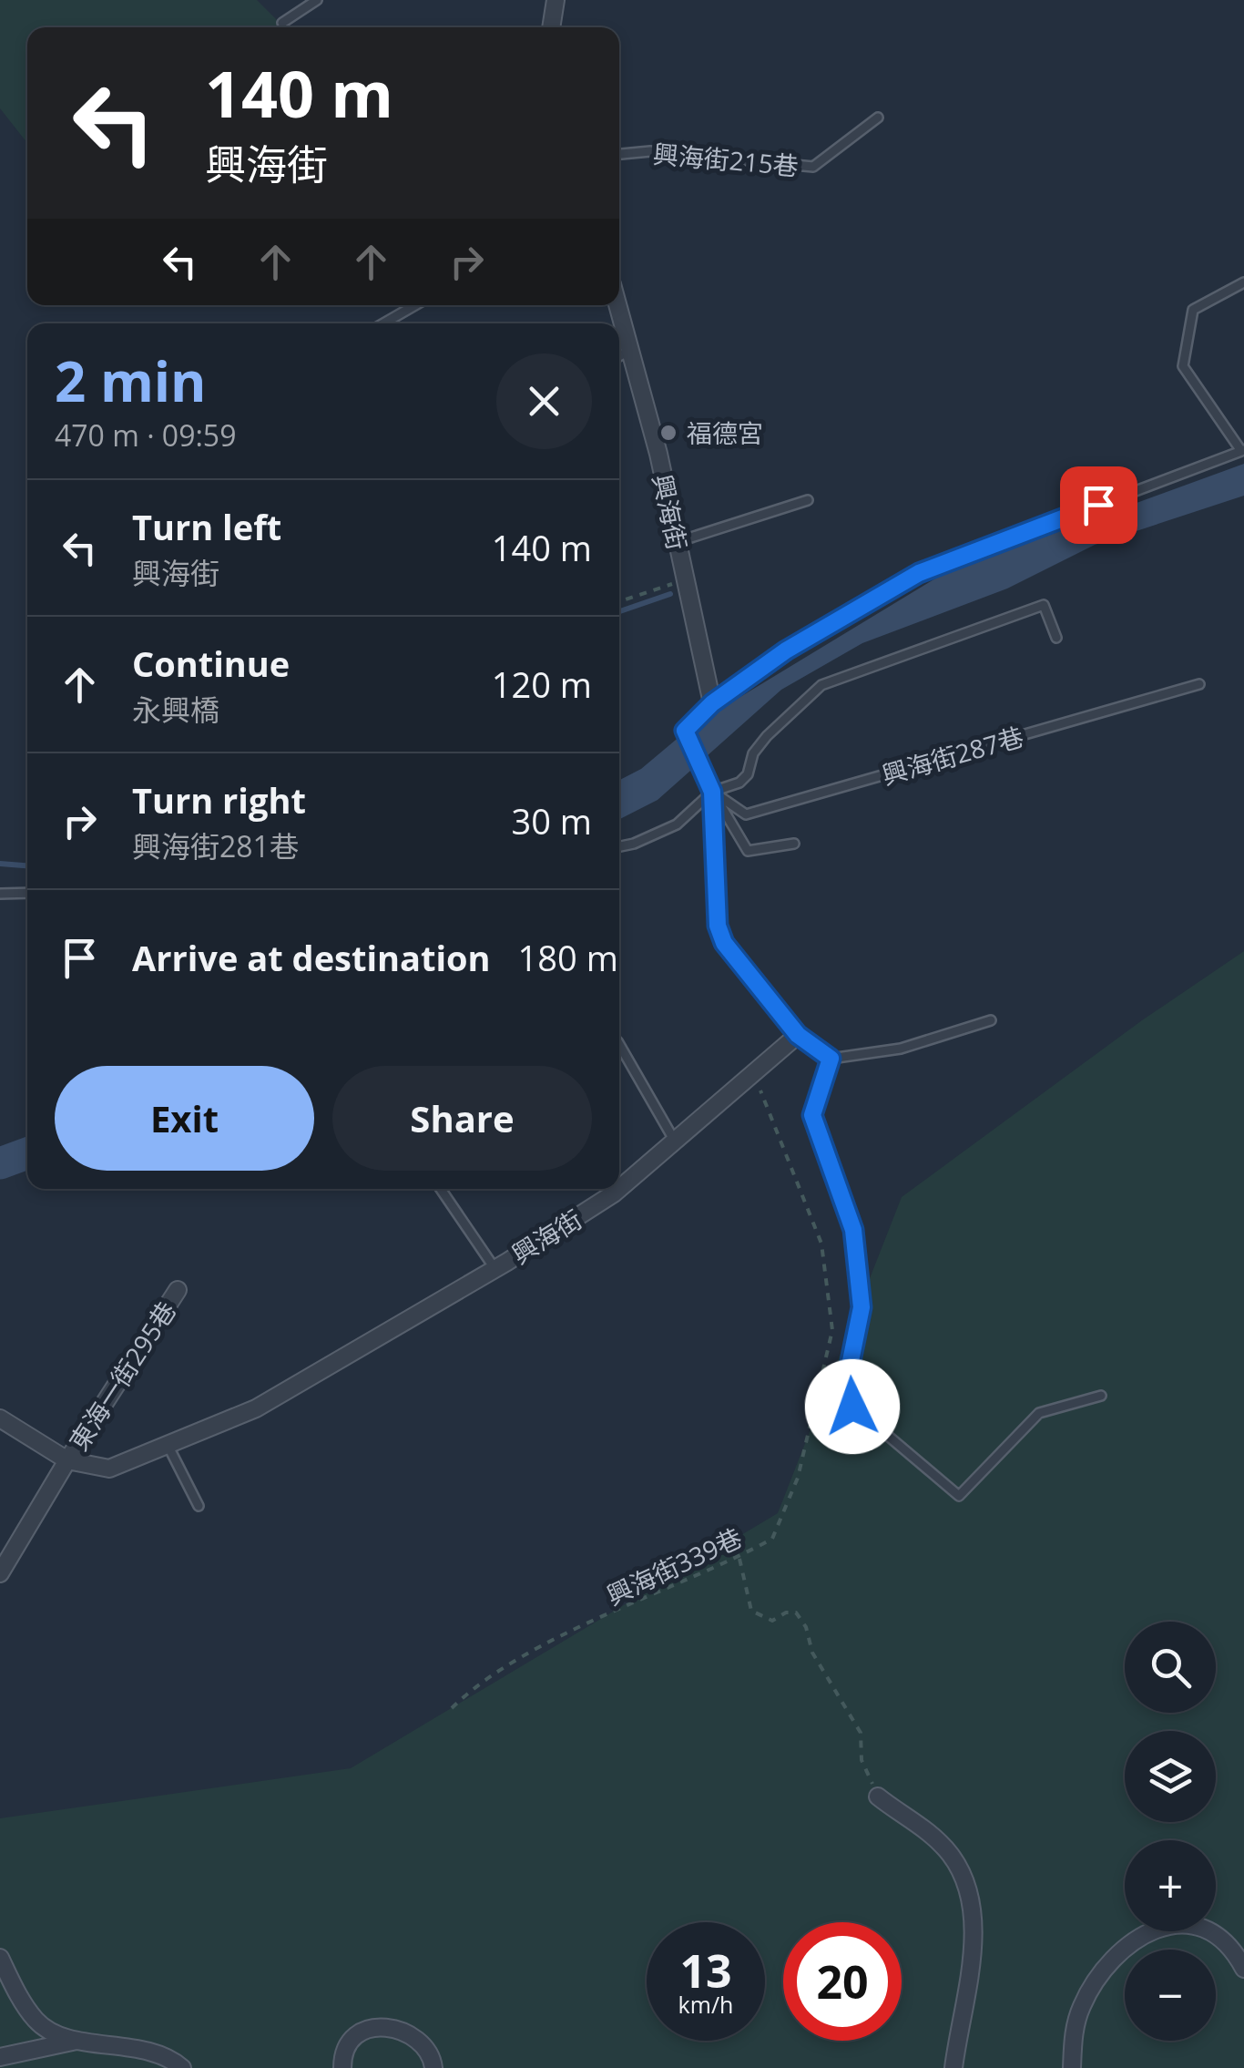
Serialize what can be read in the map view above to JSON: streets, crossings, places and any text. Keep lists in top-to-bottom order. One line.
{"streets":{"street":["興海街","東海一街295巷"],"lane":["興海街215巷","興海街287巷"],"path":["興海街339巷"]},"crossings":[["興海街","東海一街295巷"],["興海街","興海街339巷"]],"places":["福德宮"],"page":{"turn":["140 m","興海街"],"heading":["2 min","470 m · 09:59"],"list":[{"name":"Turn left","note":"興海街","value":"140 m"},{"name":"Continue","note":"永興橋","value":"120 m"},{"name":"Turn right","note":"興海街281巷","value":"30 m"},{"name":"Arrive at destination","value":"180 m"}],"buttons":["Exit","Share"],"map_buttons":["+","−"],"speed":"13 km/h","limit":"20"}}
